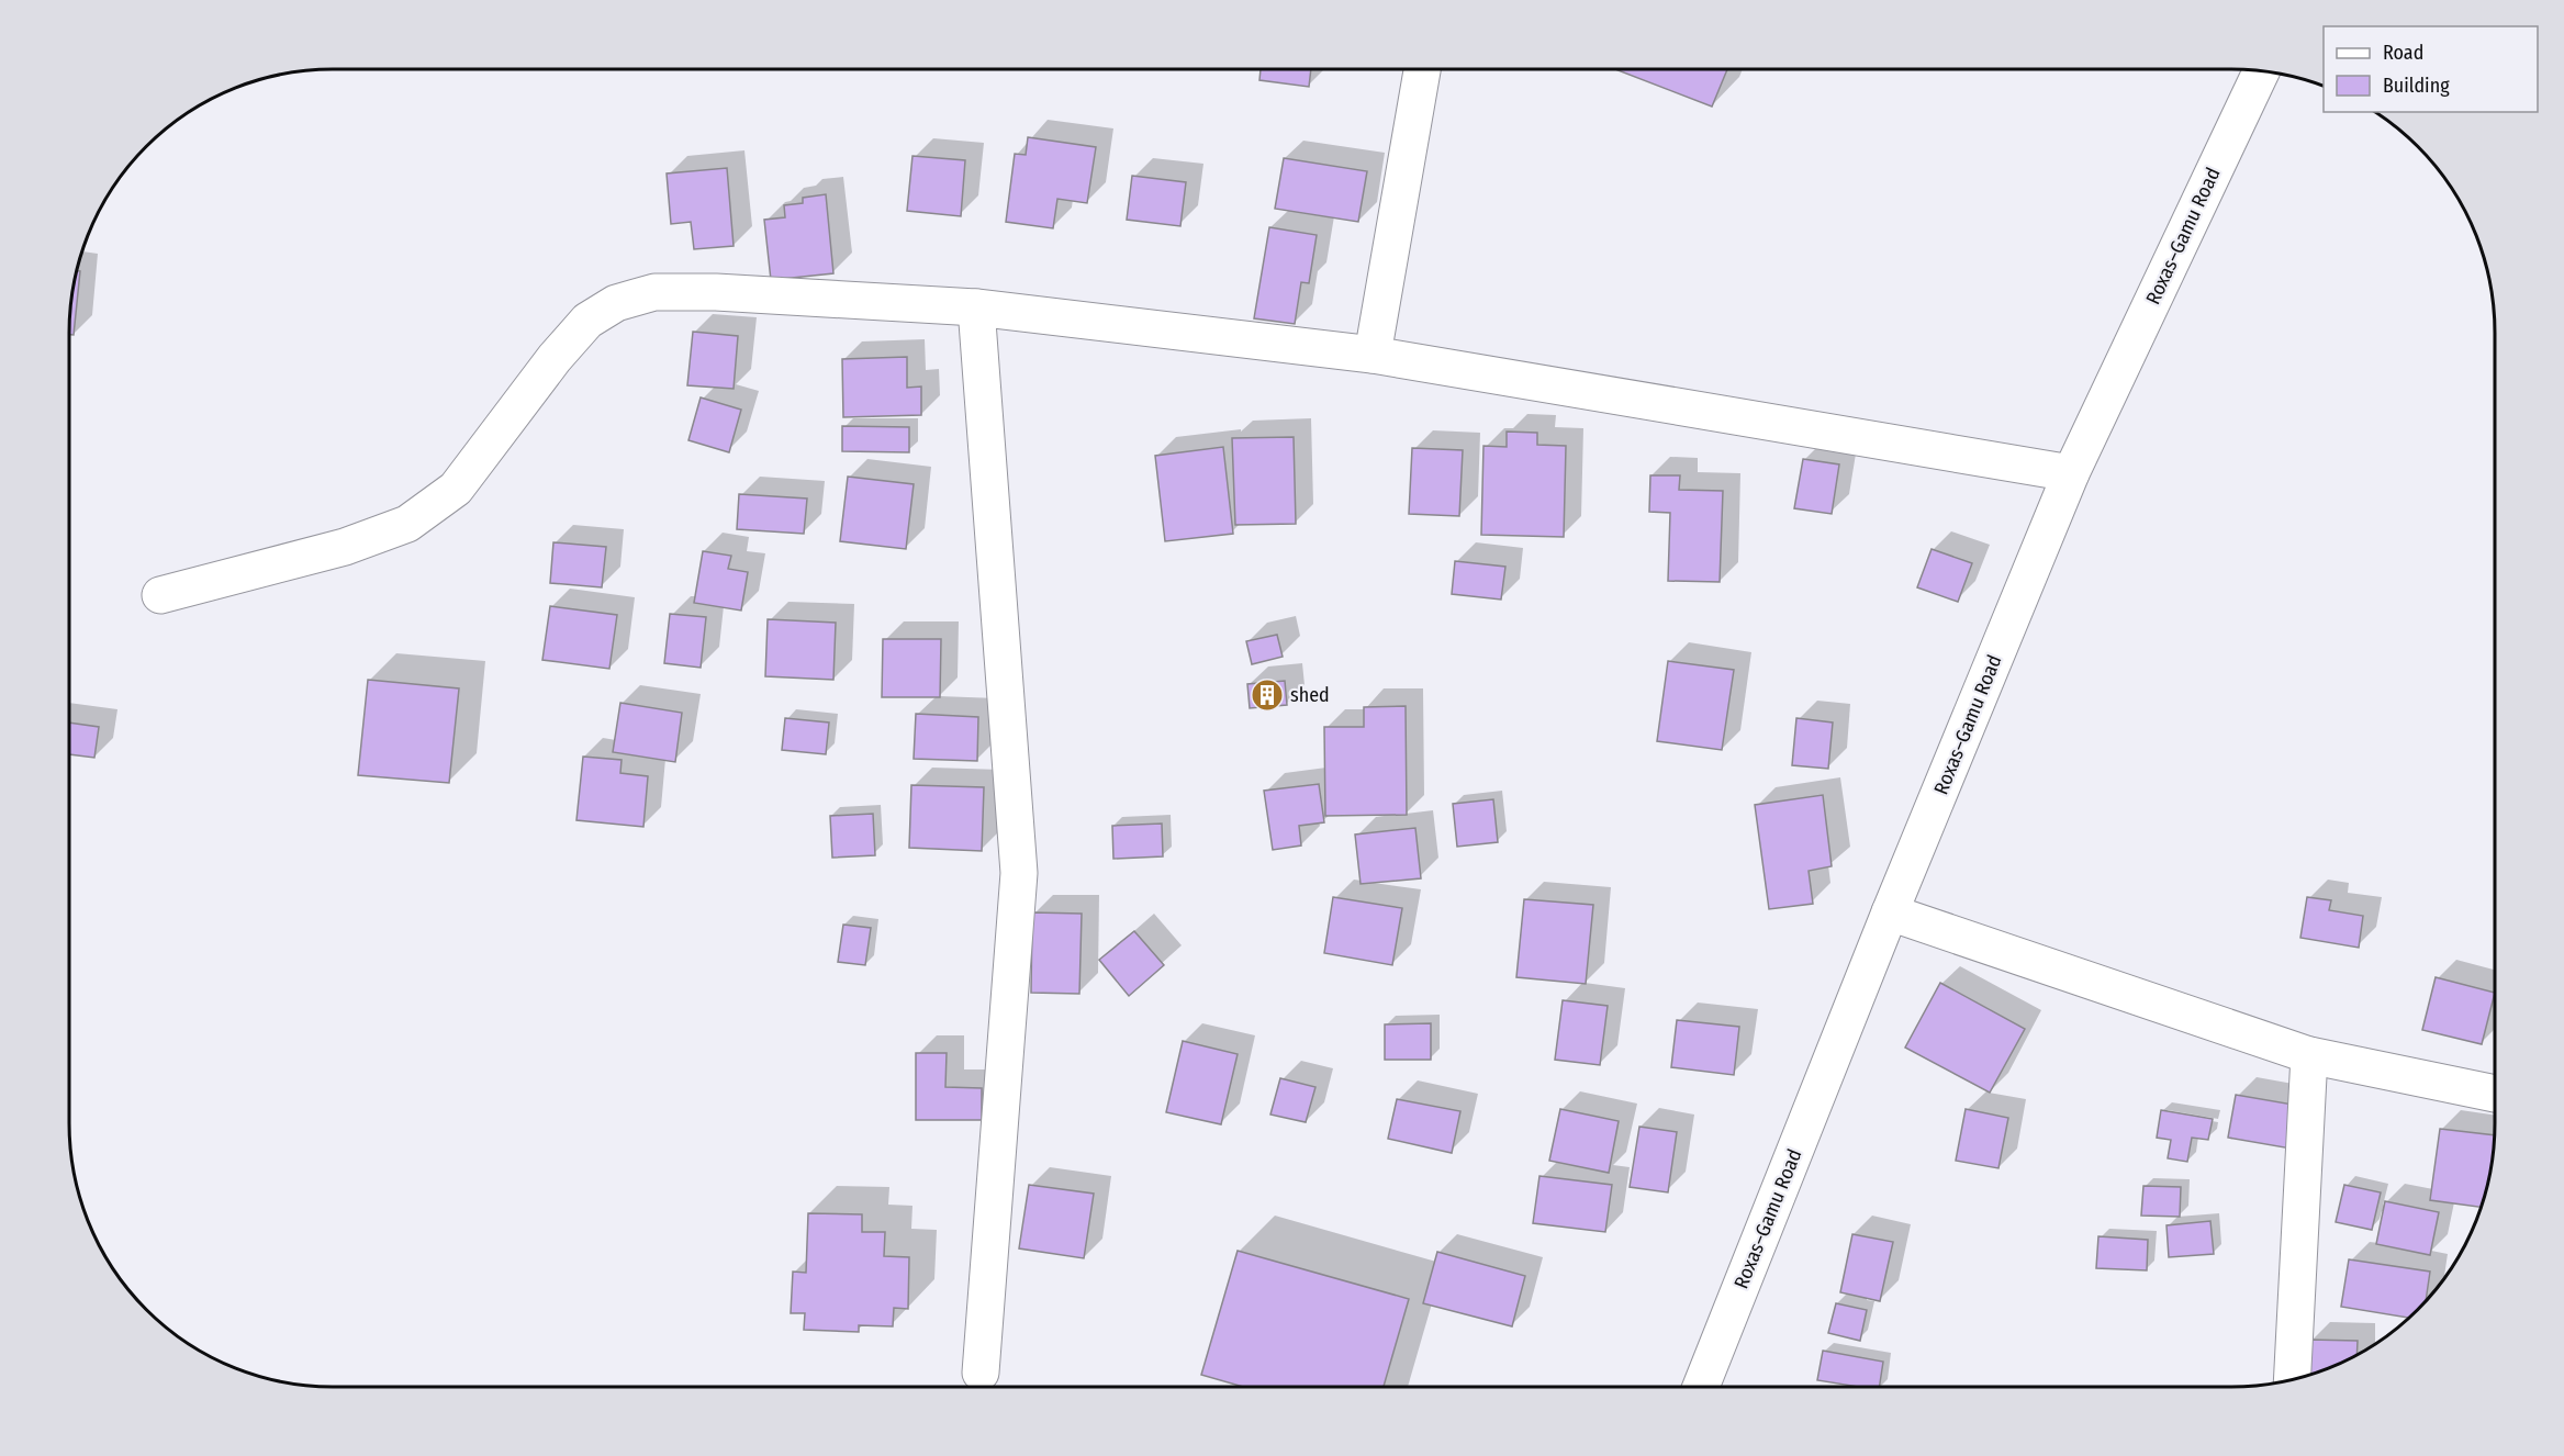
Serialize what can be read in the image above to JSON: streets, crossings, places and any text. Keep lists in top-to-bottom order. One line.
{"streets":{"street":["Roxas–Gamu Road"]},"places":{"building":["shed"]},"legend":["Road","Building"]}
